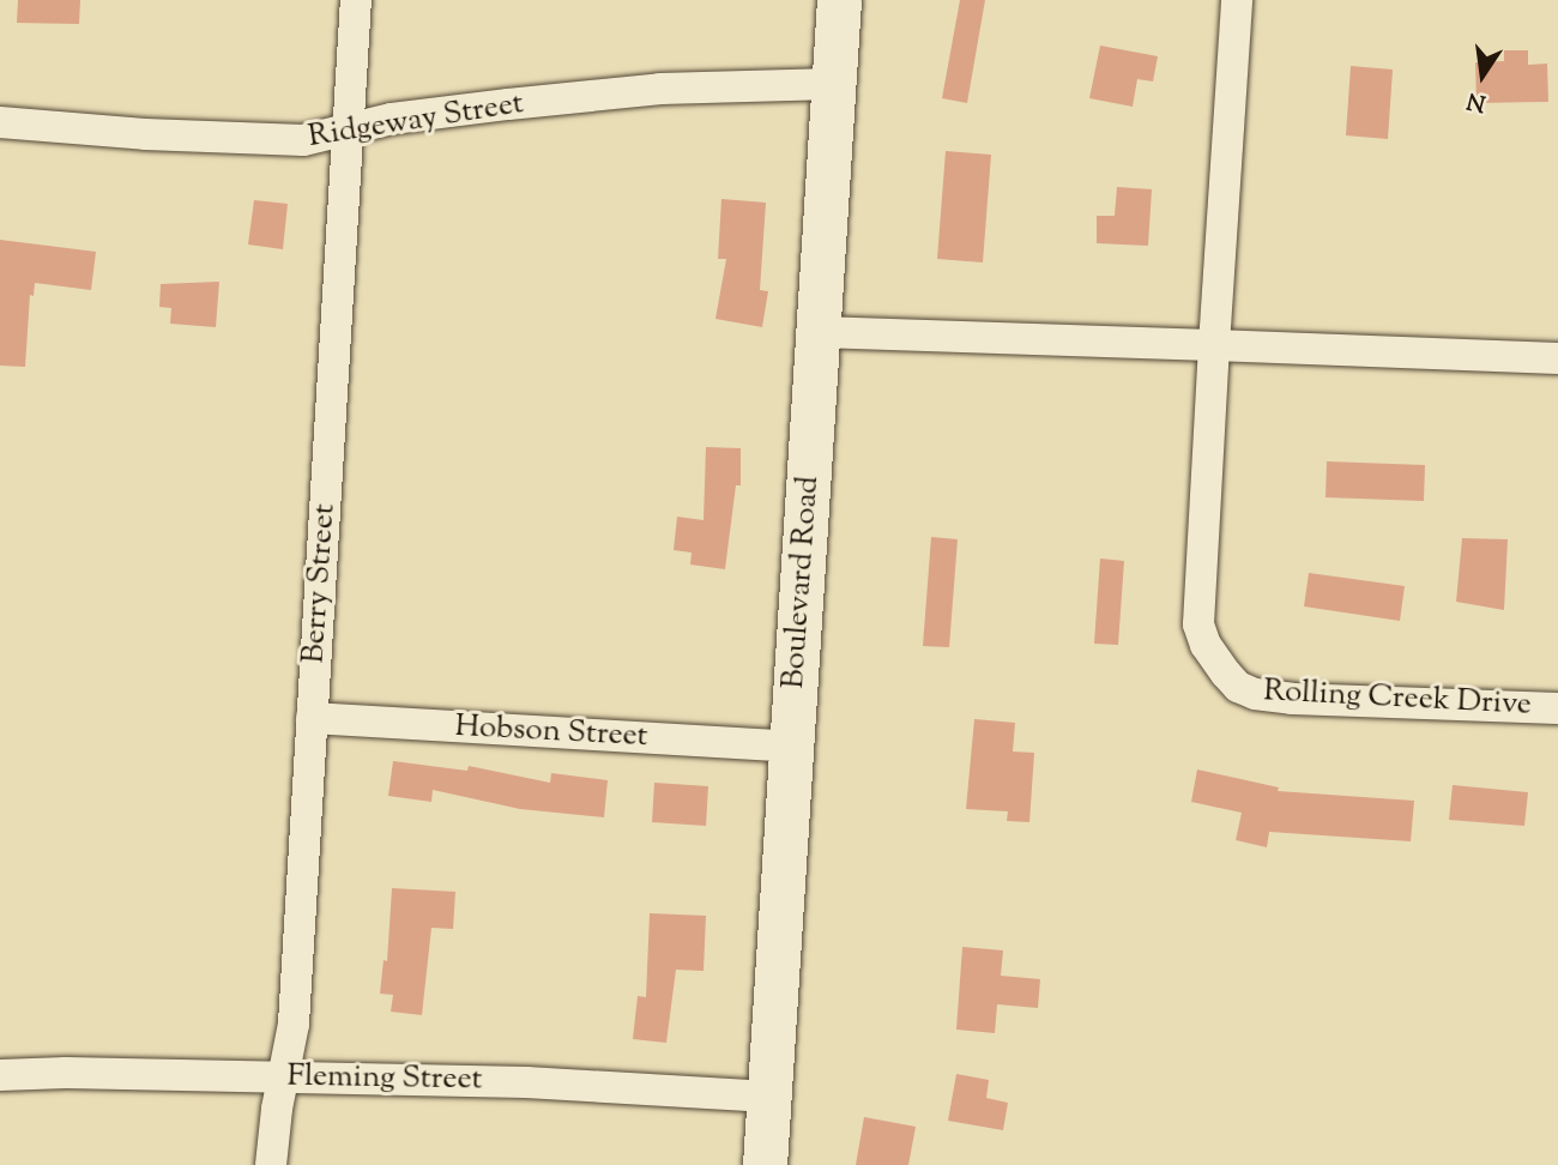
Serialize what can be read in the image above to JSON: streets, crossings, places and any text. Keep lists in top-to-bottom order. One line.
{"streets":{"street":["Ridgeway Street","Boulevard Road","Berry Street","Rolling Creek Drive","Hobson Street","Fleming Street"]},"crossings":[["Ridgeway Street","Boulevard Road"],["Ridgeway Street","Berry Street"],["Boulevard Road","Hobson Street"],["Boulevard Road","Fleming Street"],["Berry Street","Hobson Street"],["Berry Street","Fleming Street"]],"north":"bottom"}
